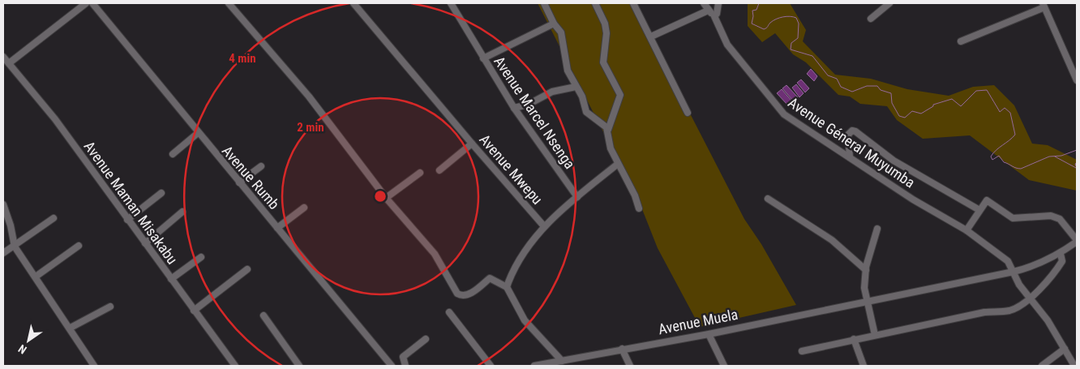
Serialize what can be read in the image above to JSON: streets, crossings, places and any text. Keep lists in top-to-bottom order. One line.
{"streets":{"street":["Avenue Marcel Nsenga","Avenue Géneral Muyumba","Avenue Mwepu","Avenue Rumb","Avenue Maman Misakabu","Avenue Muela"]},"crossings":[["Avenue Géneral Muyumba","Avenue Muela"]],"north":"bottom left","rings":["4 min","2 min"]}
